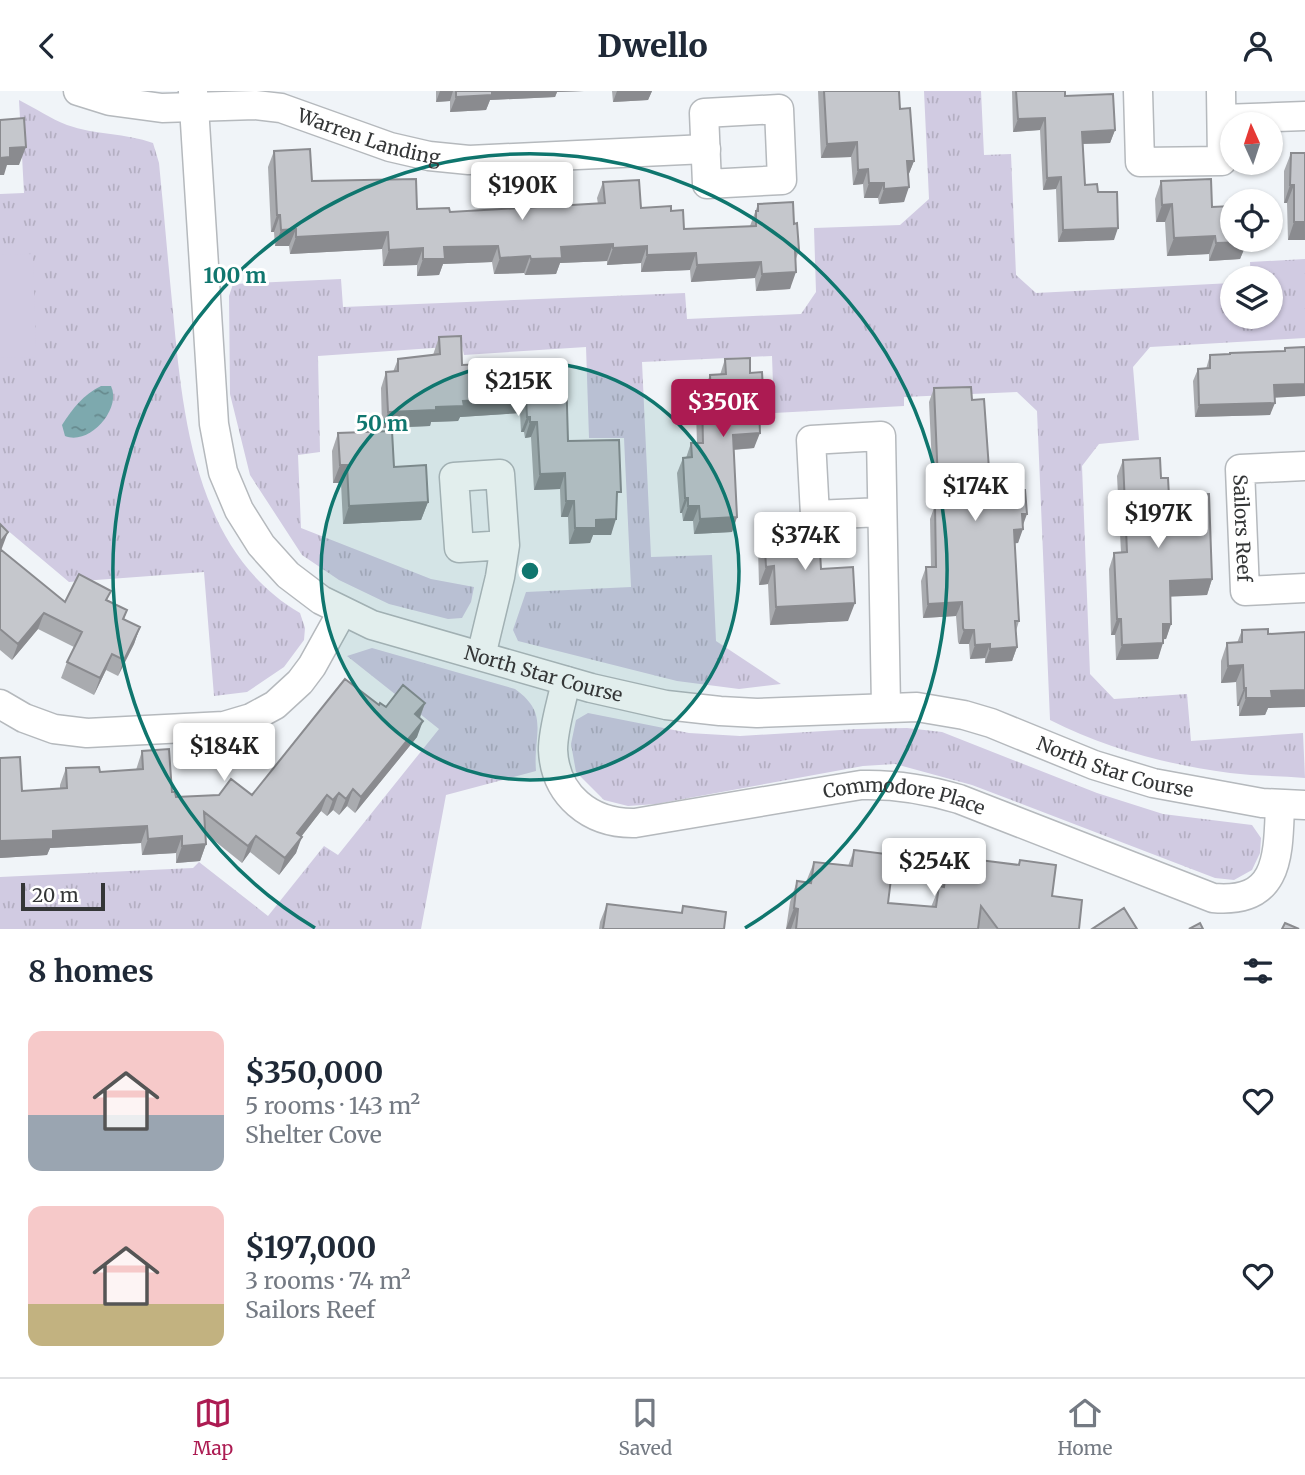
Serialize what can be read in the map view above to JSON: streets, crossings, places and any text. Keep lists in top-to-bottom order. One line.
{"streets":{"street":["Warren Landing","Sailors Reef","North Star Course","Commodore Place"]},"crossings":[["Warren Landing","North Star Course"],["North Star Course","Commodore Place"]],"scale_bar":"20 m","north":"top","page":{"header":"Dwello","price":["$190K","$215K","$350K","$174K","$197K","$374K","$184K","$254K"],"scale":"20 m","heading":"8 homes","list":[{"name":"$350,000","note":"5 rooms · 143 m² · Shelter Cove"},{"name":"$197,000","note":"3 rooms · 74 m² · Sailors Reef"}],"tabs":["Map","Saved","Home"]},"rings":["100 m","50 m"]}
